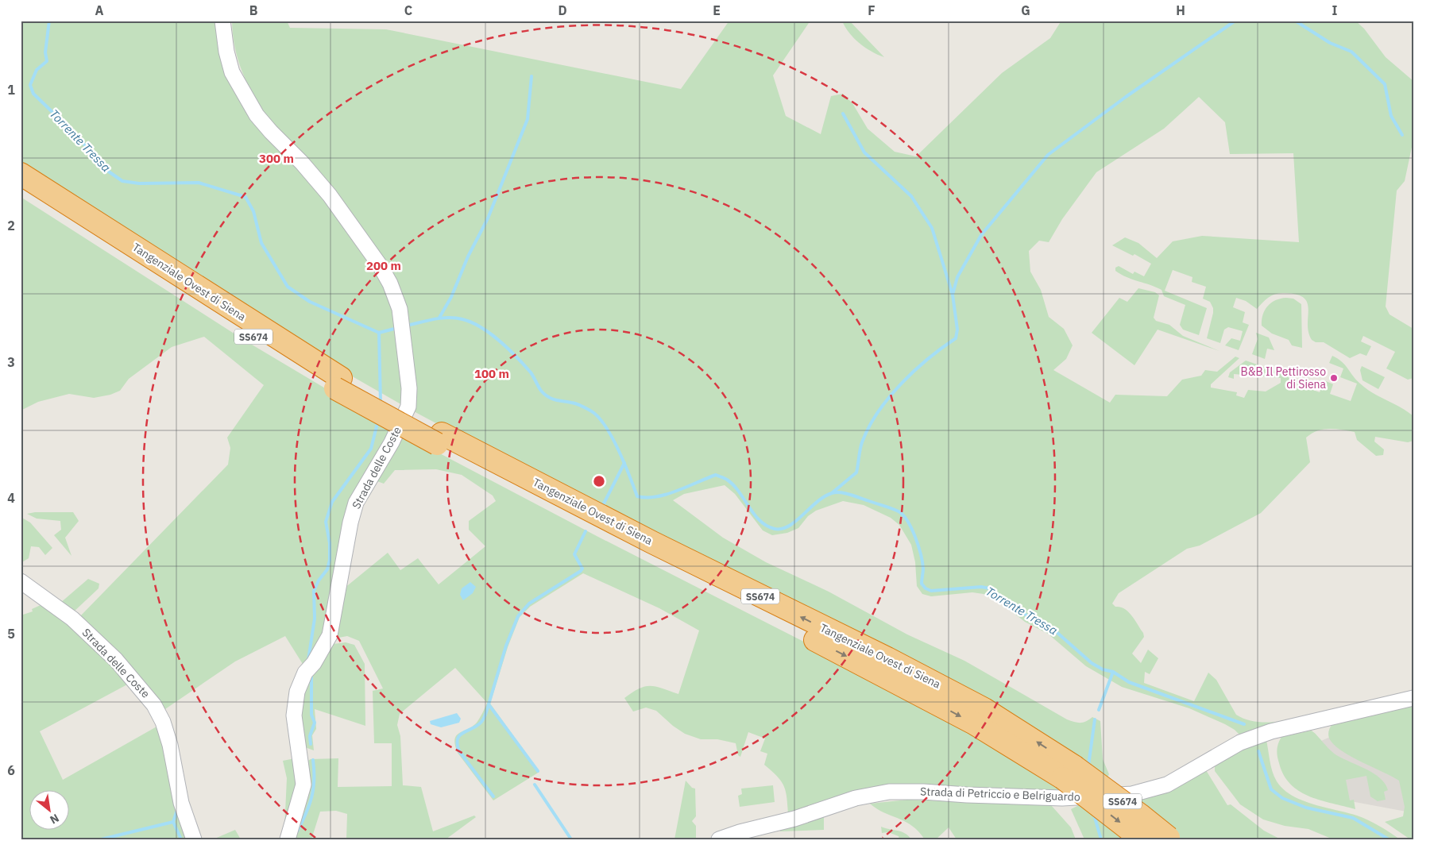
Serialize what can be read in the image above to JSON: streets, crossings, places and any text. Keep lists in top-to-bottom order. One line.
{"streets":{"highway":["Tangenziale Ovest di Siena","SS674"],"street":["Strada delle Coste","Strada di Petriccio e Belriguardo"]},"water":["Torrente Tressa"],"places":["B&B Il Pettirosso di Siena"],"north":"bottom right","grid":{"columns":["A","B","C","D","E","F","G","H","I"],"rows":["1","2","3","4","5","6"]},"rings":["300 m","200 m","100 m"]}
